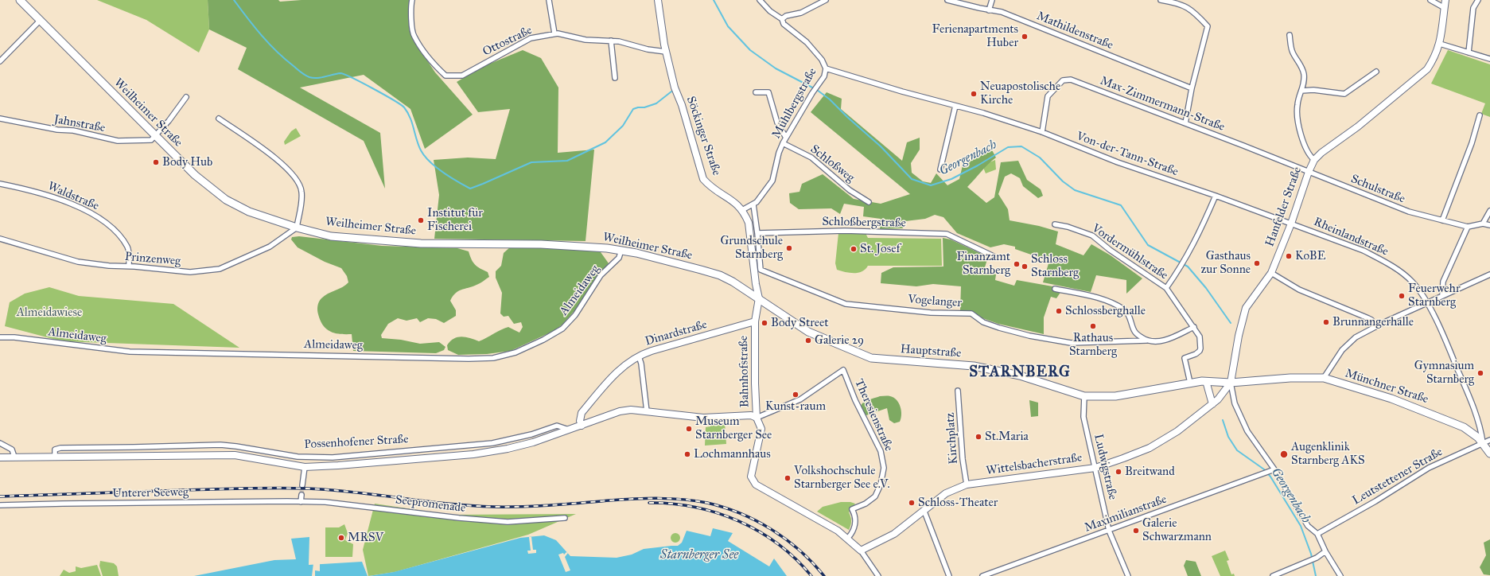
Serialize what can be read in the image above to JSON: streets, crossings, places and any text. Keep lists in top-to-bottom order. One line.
{"streets":{"main road":["Weilheimer Straße","Hauptstraße","Münchner Straße"],"street":["Mathildenstraße","Ottostraße","Mühlbergstraße","Max-Zimmermann-Straße","Jahnstraße","Söckinger Straße","Von-der-Tann-Straße","Schloßweg","Schulstraße","Waldstraße","Hanfelder Straße","Schloßbergstraße","Rheinlandstraße","Vordermühlstraße","Prinzenweg","Almeidaweg","Vogelanger","Dinardstraße","Bahnhofstraße","Theresienstraße","Kirchplatz","Possenhofener Straße","Wittelsbacherstraße","Ludwigstraße","Leutstettener Straße","Unterer Seeweg","Seepromenade","Maximilianstraße"]},"crossings":[["Ottostraße","Söckinger Straße"],["Mühlbergstraße","Söckinger Straße"],["Mühlbergstraße","Von-der-Tann-Straße"],["Mühlbergstraße","Schloßweg"],["Max-Zimmermann-Straße","Von-der-Tann-Straße"],["Max-Zimmermann-Straße","Schulstraße"],["Max-Zimmermann-Straße","Hanfelder Straße"],["Weilheimer Straße","Jahnstraße"],["Weilheimer Straße","Söckinger Straße"],["Weilheimer Straße","Prinzenweg"],["Weilheimer Straße","Almeidaweg"],["Weilheimer Straße","Hauptstraße"],["Weilheimer Straße","Bahnhofstraße"],["Söckinger Straße","Hauptstraße"],["Söckinger Straße","Bahnhofstraße"],["Von-der-Tann-Straße","Hanfelder Straße"],["Von-der-Tann-Straße","Rheinlandstraße"],["Schulstraße","Hanfelder Straße"],["Waldstraße","Prinzenweg"],["Hanfelder Straße","Rheinlandstraße"],["Hanfelder Straße","Münchner Straße"],["Hanfelder Straße","Wittelsbacherstraße"],["Schloßbergstraße","Vogelanger"],["Rheinlandstraße","Münchner Straße"],["Rheinlandstraße","Leutstettener Straße"],["Vordermühlstraße","Hauptstraße"],["Dinardstraße","Bahnhofstraße"],["Dinardstraße","Possenhofener Straße"],["Hauptstraße","Bahnhofstraße"],["Hauptstraße","Münchner Straße"],["Hauptstraße","Ludwigstraße"],["Bahnhofstraße","Theresienstraße"],["Bahnhofstraße","Possenhofener Straße"],["Münchner Straße","Leutstettener Straße"],["Theresienstraße","Possenhofener Straße"],["Kirchplatz","Wittelsbacherstraße"],["Wittelsbacherstraße","Ludwigstraße"],["Ludwigstraße","Maximilianstraße"],["Unterer Seeweg","Seepromenade"]],"districts":["STARNBERG"],"water":["Georgenbach","Starnberger See"],"parks":["Almeidawiese"],"places":["Ferienapartments Huber","Neuapostolische Kirche","Body Hub","Institut für Fischerei","Grundschule Starnberg","St. Josef","KoBE","Gasthaus zur Sonne","Finanzamt Starnberg","Schloss Starnberg","Feuerwehr Starnberg","Schlossberghalle","Brunnangerhalle","Body Street","Rathaus Starnberg","Galerie 29","Gymnasium Starnberg","Kunst-raum","Museum Starnberger See","St.Maria","Lochmannhaus","Augenklinik Starnberg AKS","Breitwand","Volkshochschule Starnberger See e.V.","Schloss-Theater","Galerie Schwarzmann","MRSV"]}
